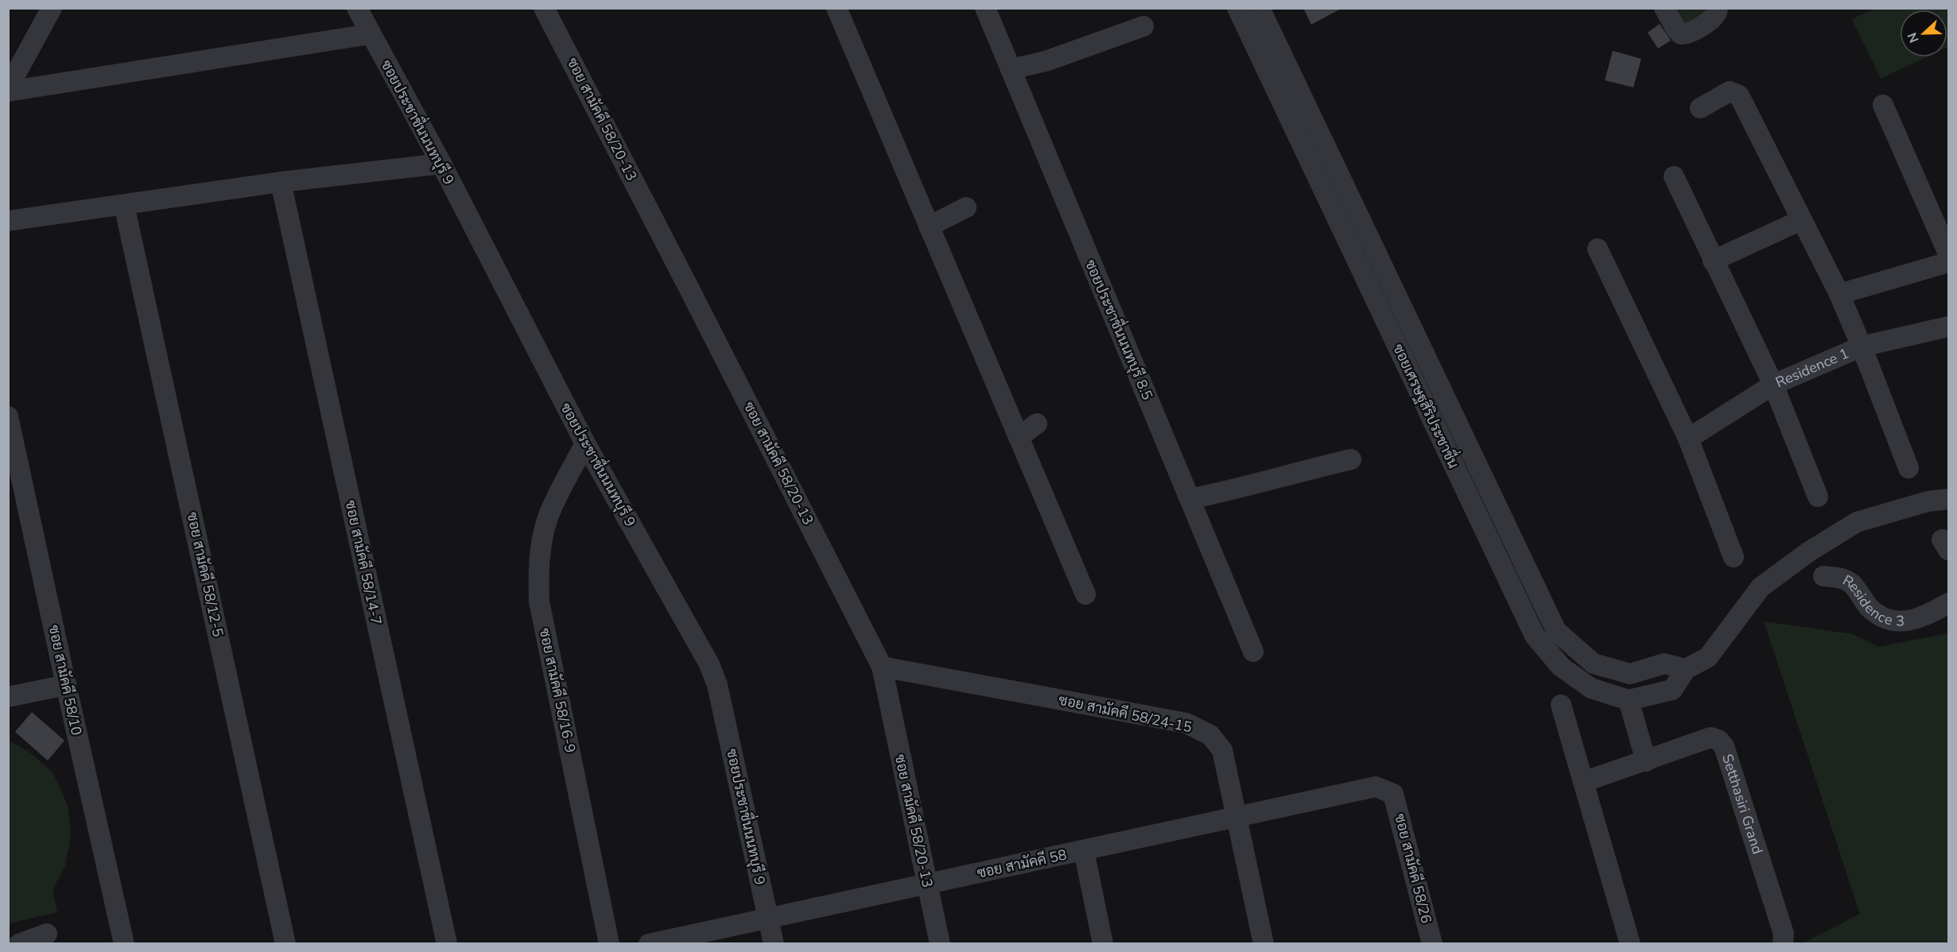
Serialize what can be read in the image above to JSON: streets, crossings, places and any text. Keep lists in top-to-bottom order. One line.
{"streets":{"street":["ซอย สามัคคี 58/20-13","ซอยประชาชื่นนนทบุรี 9","ซอยประชาชื่นนนทบุรี 8.5","Residence 1","ซอยเศรษฐสิริประชาชื่น","ซอย สามัคคี 58/14-7","ซอย สามัคคี 58/12-5","Residence 3","ซอย สามัคคี 58/10","ซอย สามัคคี 58/16-9","ซอย สามัคคี 58/24-15","Setthasiri Grand","ซอย สามัคคี 58","ซอย สามัคคี 58/26"]},"crossings":[["ซอย สามัคคี 58/20-13","ซอย สามัคคี 58/24-15"],["ซอย สามัคคี 58/20-13","ซอย สามัคคี 58"],["ซอยประชาชื่นนนทบุรี 9","ซอย สามัคคี 58/16-9"],["ซอยประชาชื่นนนทบุรี 9","ซอย สามัคคี 58"],["ซอย สามัคคี 58/24-15","ซอย สามัคคี 58"],["ซอย สามัคคี 58","ซอย สามัคคี 58/26"]],"north":"left"}
